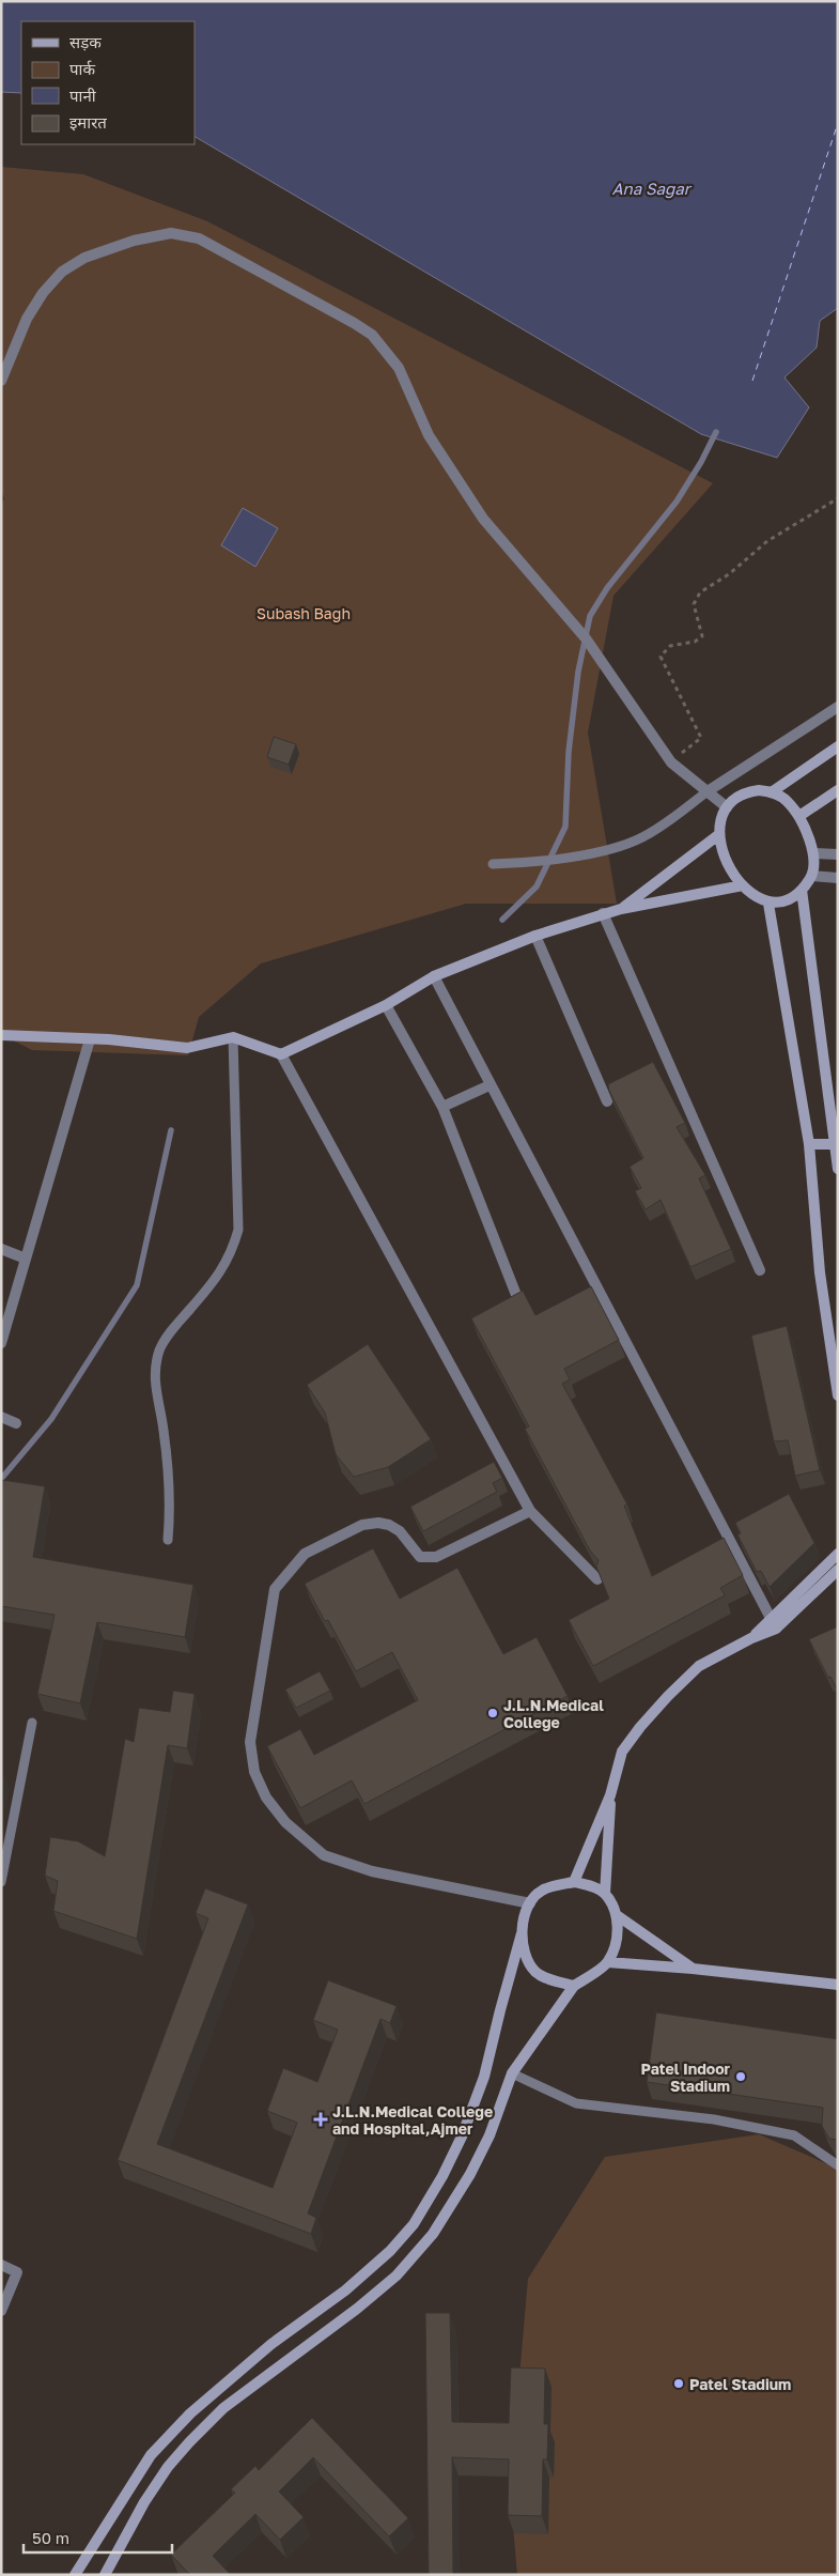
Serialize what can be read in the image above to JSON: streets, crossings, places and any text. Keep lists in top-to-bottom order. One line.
{"water":["Ana Sagar"],"parks":["Subash Bagh"],"places":{"other":["J.L.N.Medical College","Patel Indoor Stadium","Patel Stadium"],"health":["J.L.N.Medical College and Hospital,Ajmer"]},"legend":["सड़क","पार्क","पानी","इमारत"],"scale_bar":"50 m"}
